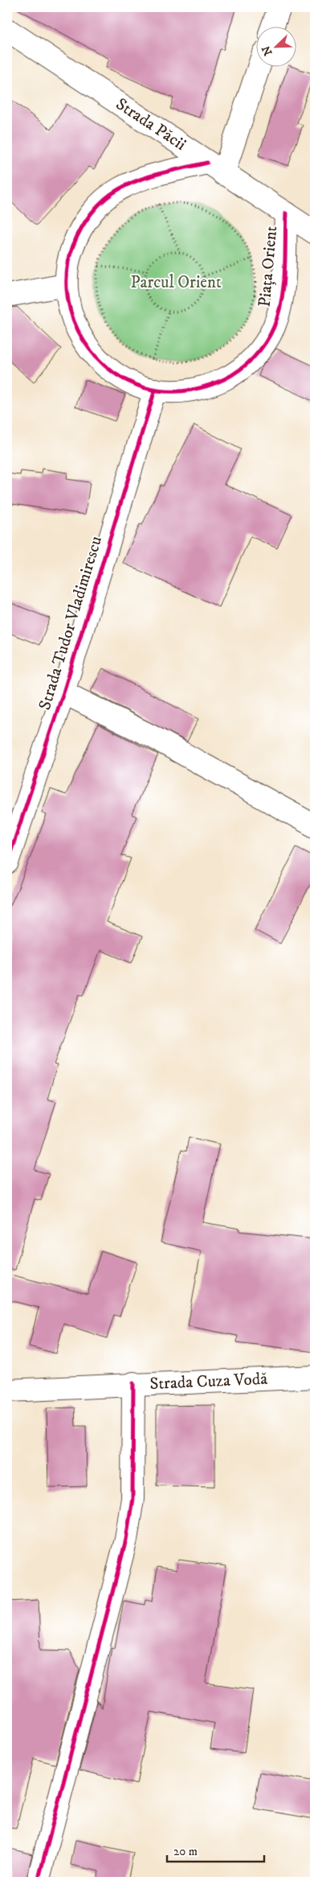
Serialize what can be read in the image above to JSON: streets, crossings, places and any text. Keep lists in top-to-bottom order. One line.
{"streets":{"street":["Strada Păcii","Piața Orient","Strada Tudor Vladimirescu","Strada Cuza Vodă"]},"crossings":[["Strada Păcii","Piața Orient"],["Piața Orient","Strada Tudor Vladimirescu"]],"parks":["Parcul Orient"],"scale_bar":"20 m","north":"bottom left"}
